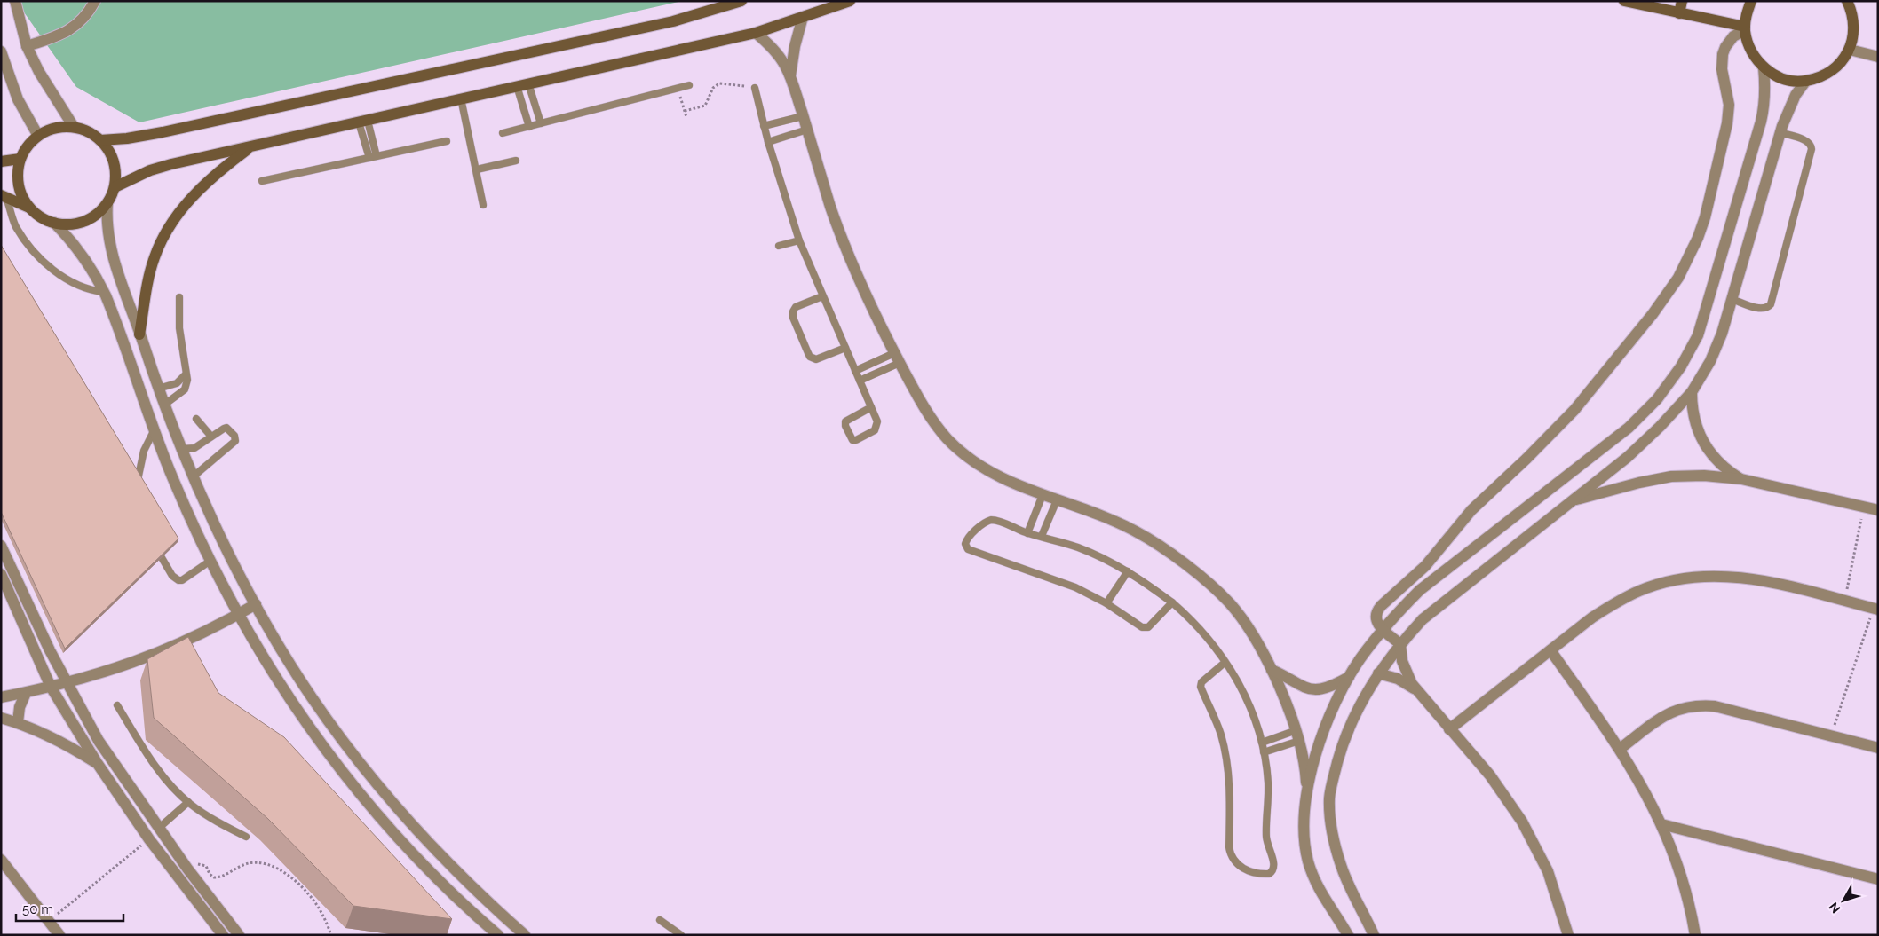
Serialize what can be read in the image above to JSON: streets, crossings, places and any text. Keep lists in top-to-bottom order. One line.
{"scale_bar":"50 m","north":"bottom left"}
